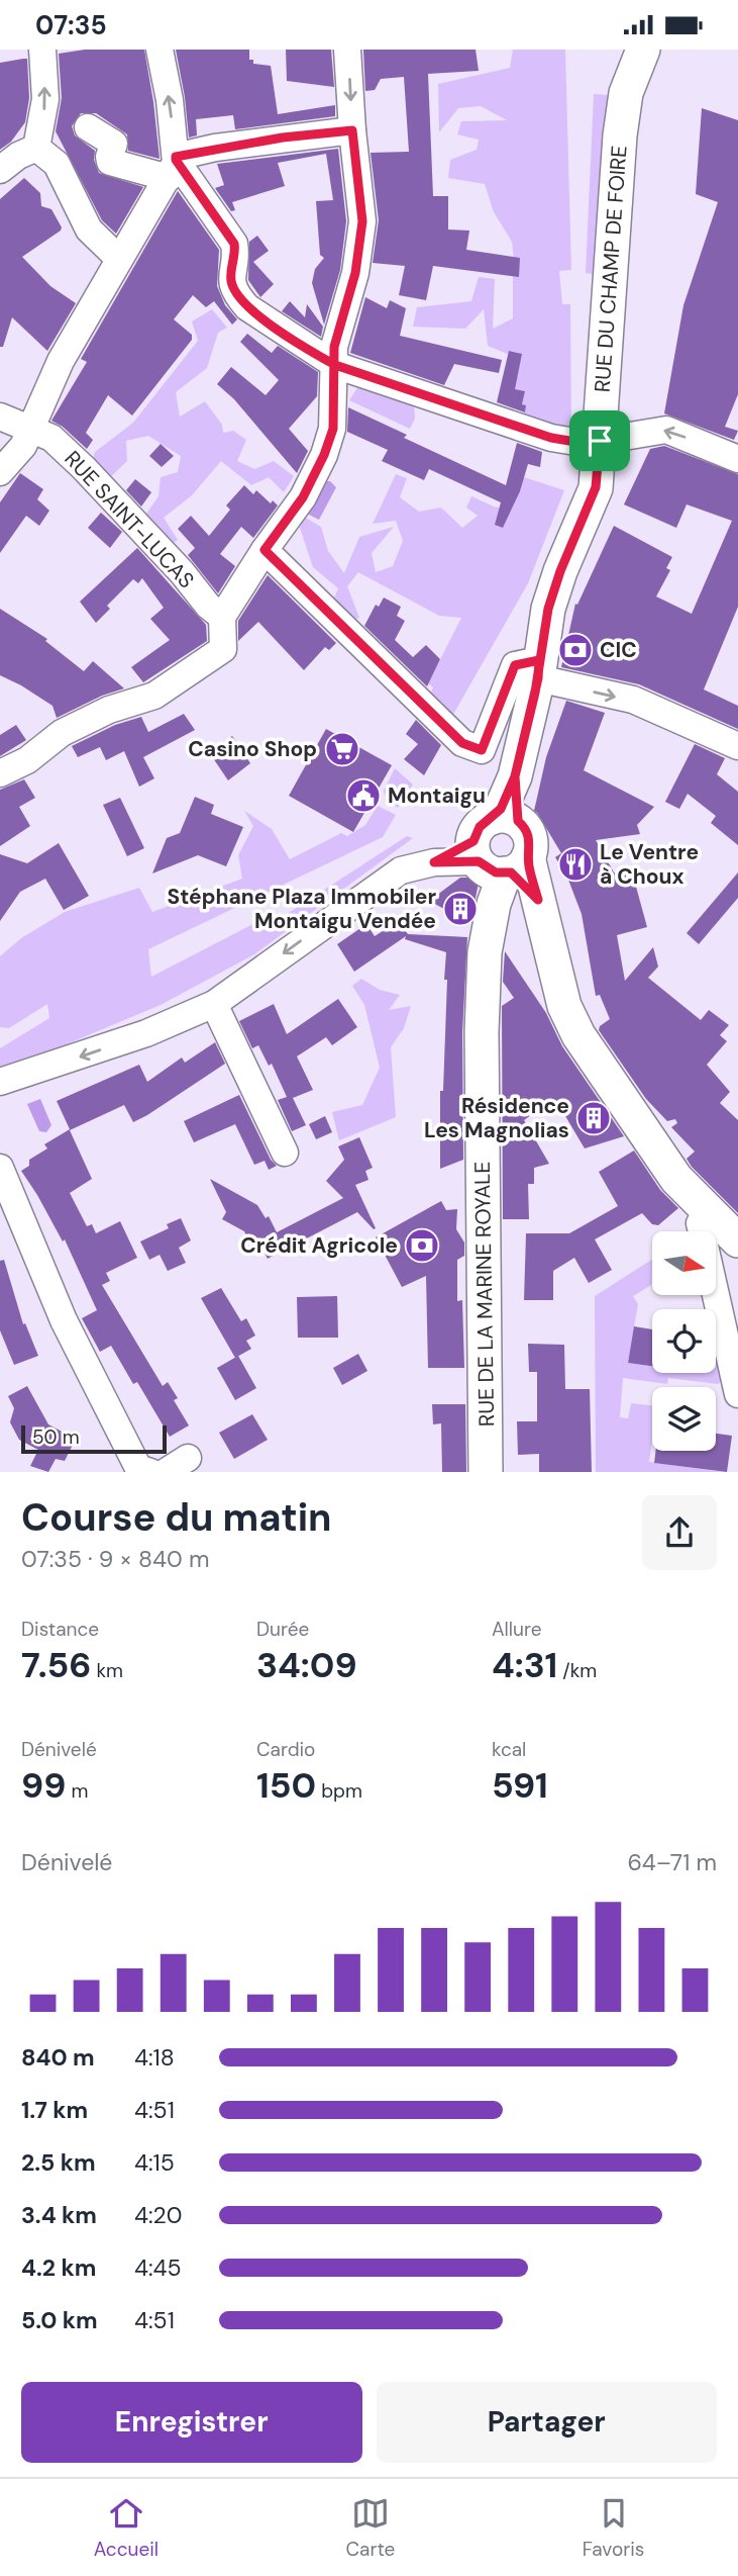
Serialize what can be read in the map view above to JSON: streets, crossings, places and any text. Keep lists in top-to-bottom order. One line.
{"streets":{"main road":["RUE DU CHAMP DE FOIRE","RUE DE LA MARINE ROYALE"],"street":["RUE SAINT-LUCAS"]},"crossings":[["RUE DU CHAMP DE FOIRE","RUE DE LA MARINE ROYALE"]],"places":{"bank":["CIC","Crédit Agricole"],"supermarket":["Casino Shop"],"public building":["Montaigu"],"restaurant":["Le Ventre à Choux"],"building":["Stéphane Plaza Immobiler Montaigu Vendée","Résidence Les Magnolias"]},"scale_bar":"50 m","north":"right","page":{"status":"07:35","scale":"50 m","heading":["Course du matin","07:35 · 9 × 840 m"],"stats":[["Distance","7.56 km"],["Durée","34:09"],["Allure","4:31 /km"],["Dénivelé","99 m"],["Cardio","150 bpm"],["kcal","591"]],"chart":["Dénivelé","64–71 m"],"list":[{"name":"840 m","note":"4:18"},{"name":"1.7 km","note":"4:51"},{"name":"2.5 km","note":"4:15"},{"name":"3.4 km","note":"4:20"},{"name":"4.2 km","note":"4:45"},{"name":"5.0 km","note":"4:51"}],"buttons":["Enregistrer","Partager"],"tabs":["Accueil","Carte","Favoris"]}}
